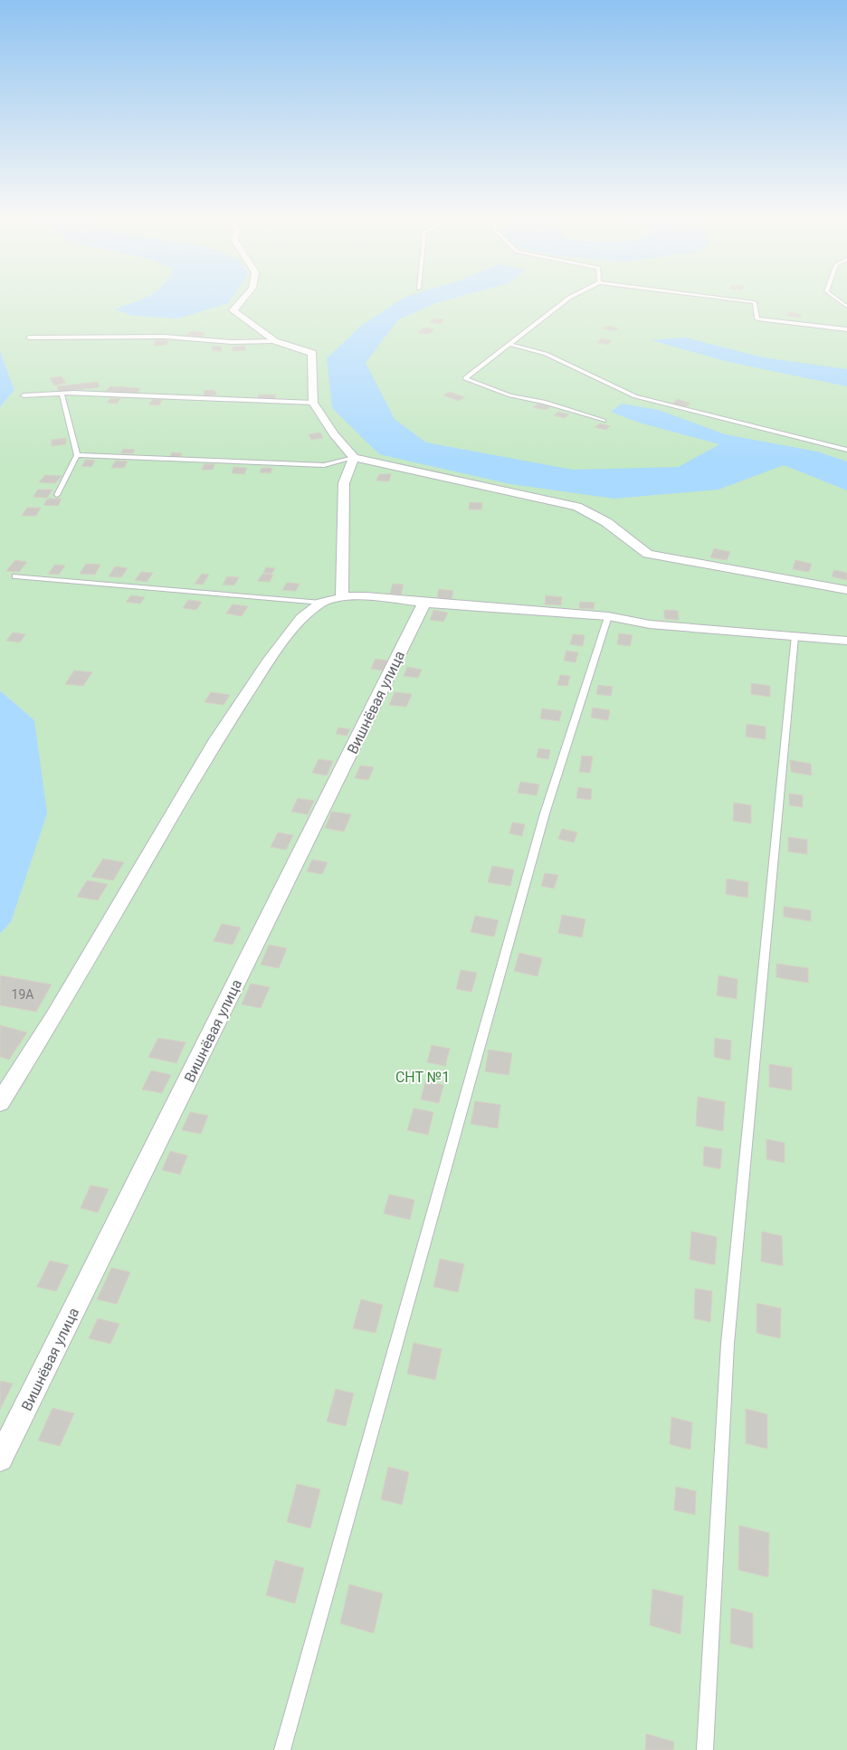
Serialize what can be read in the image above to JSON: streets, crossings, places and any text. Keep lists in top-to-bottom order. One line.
{"streets":{"street":["Вишнёвая улица"]},"parks":["СНТ №1"],"house_numbers":["19А"]}
